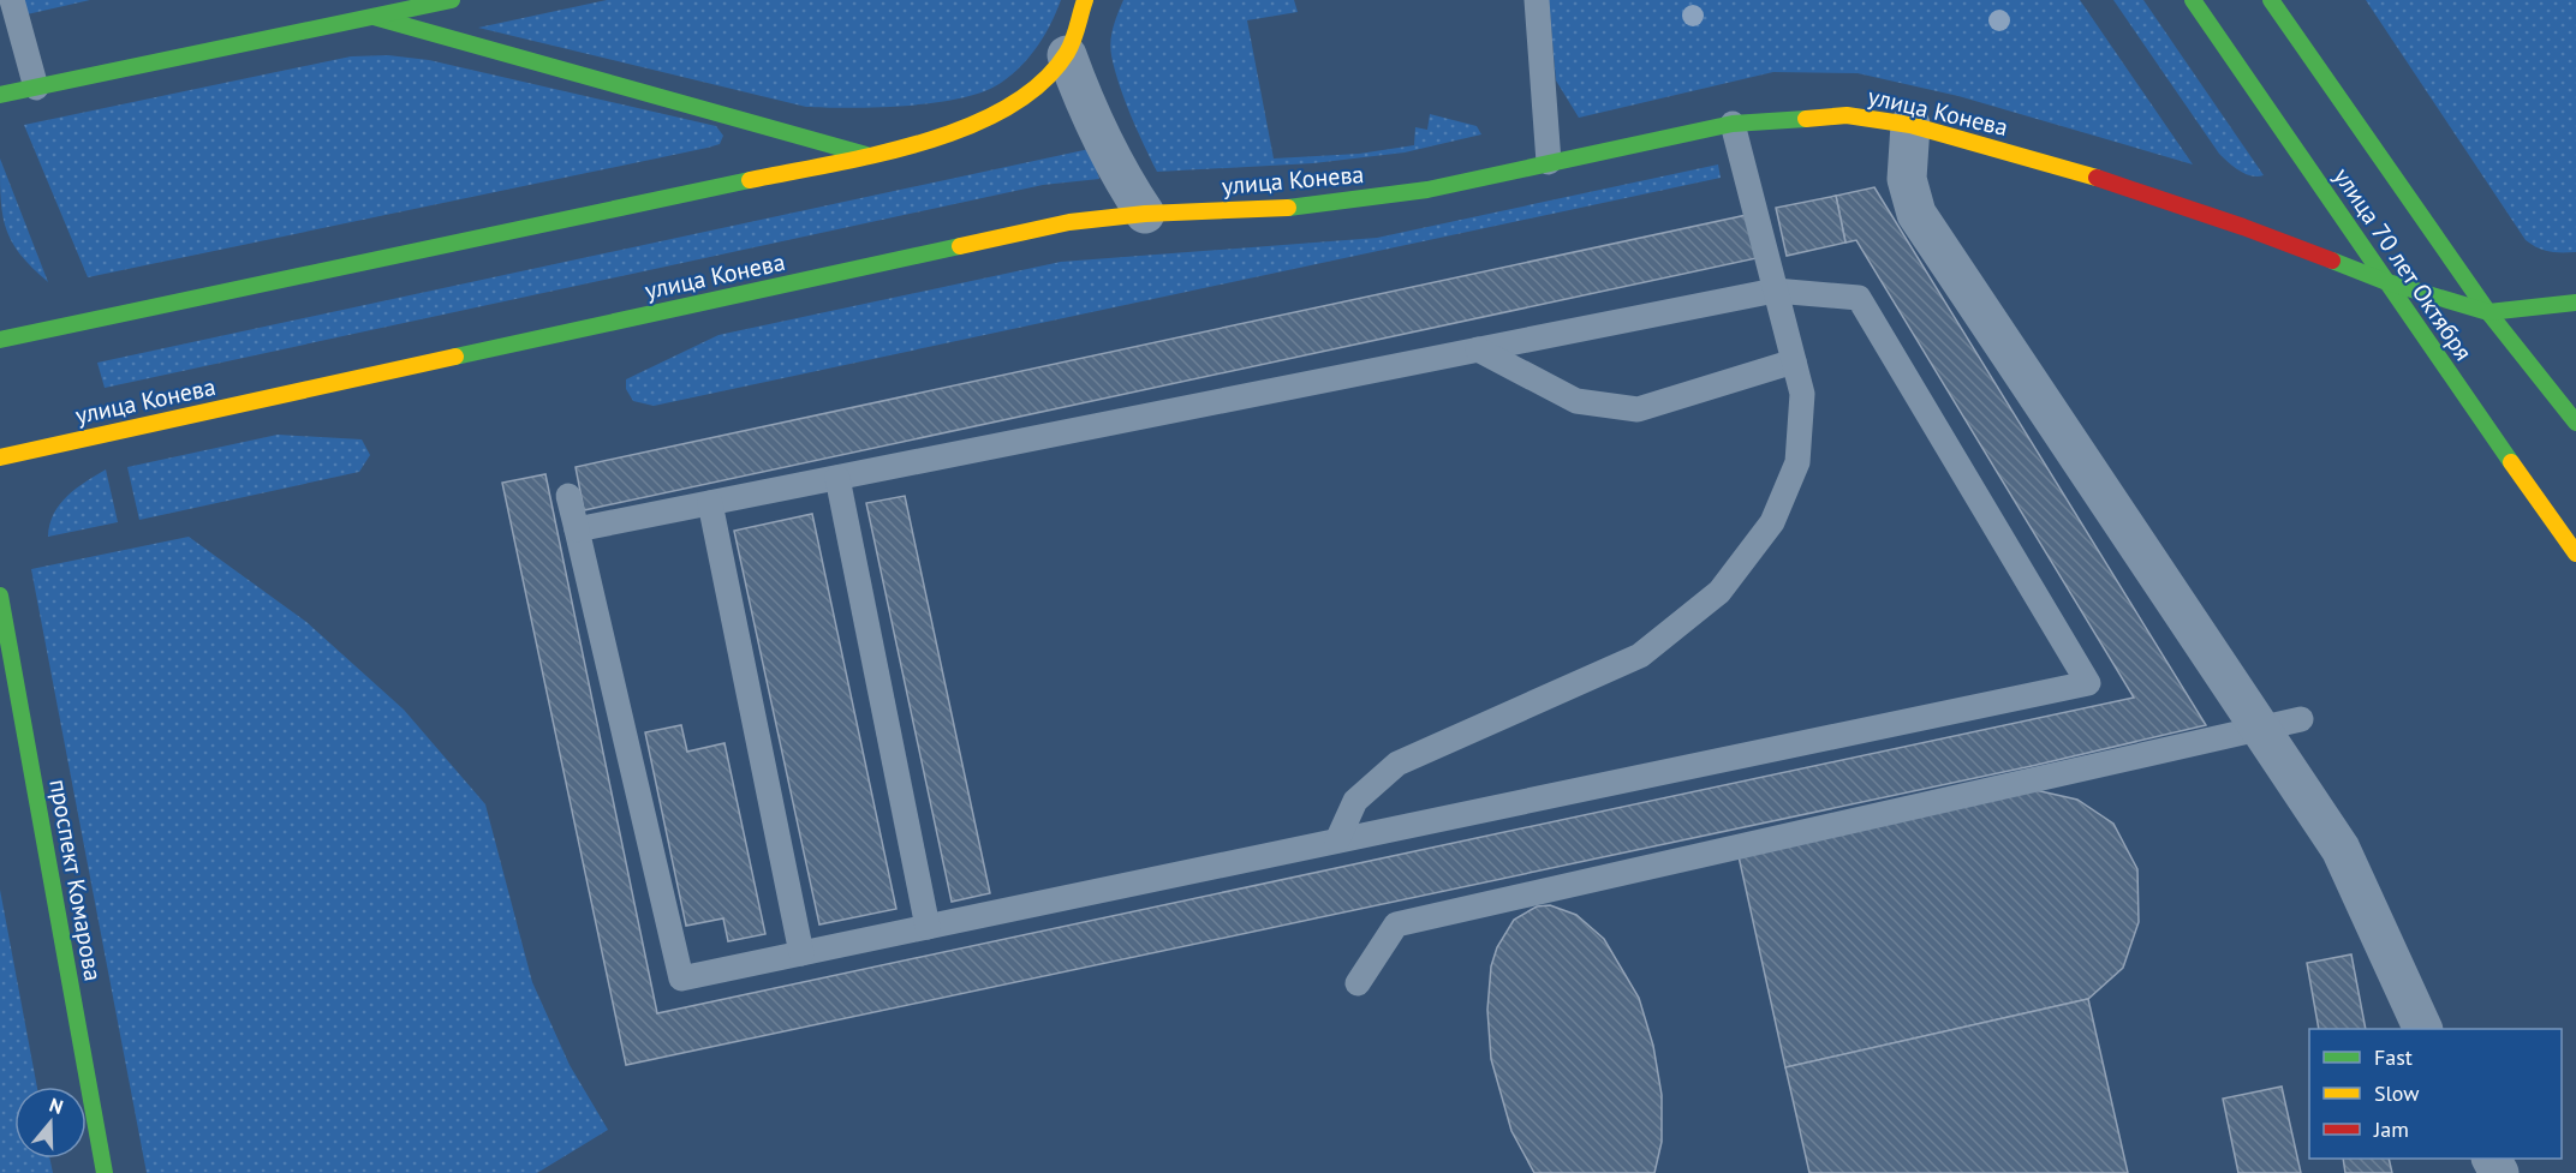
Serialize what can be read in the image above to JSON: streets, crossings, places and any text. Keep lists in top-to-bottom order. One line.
{"streets":{"main road":["улица Конева","улица 70 лет Октября","проспект Комарова"]},"crossings":[["улица Конева","улица 70 лет Октября"]],"legend":["Fast","Slow","Jam"],"north":"top"}
